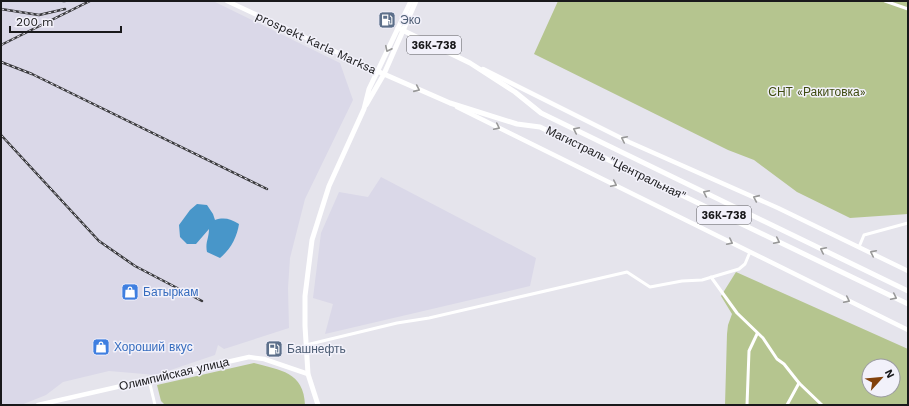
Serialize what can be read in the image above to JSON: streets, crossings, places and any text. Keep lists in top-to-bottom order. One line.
{"streets":{"main road":["prospekt Karla Marksa","36К-738","Магистраль \"Центральная\"","Олимпийская улица"]},"crossings":[["prospekt Karla Marksa","36К-738"],["36К-738","Магистраль \"Центральная\""]],"parks":["СНТ «Ракитовка»"],"places":{"fuel station":["Эко","Башнефть"],"shop":["Батыркам","Хороший вкус"]},"scale_bar":"200 m","north":"top right"}
